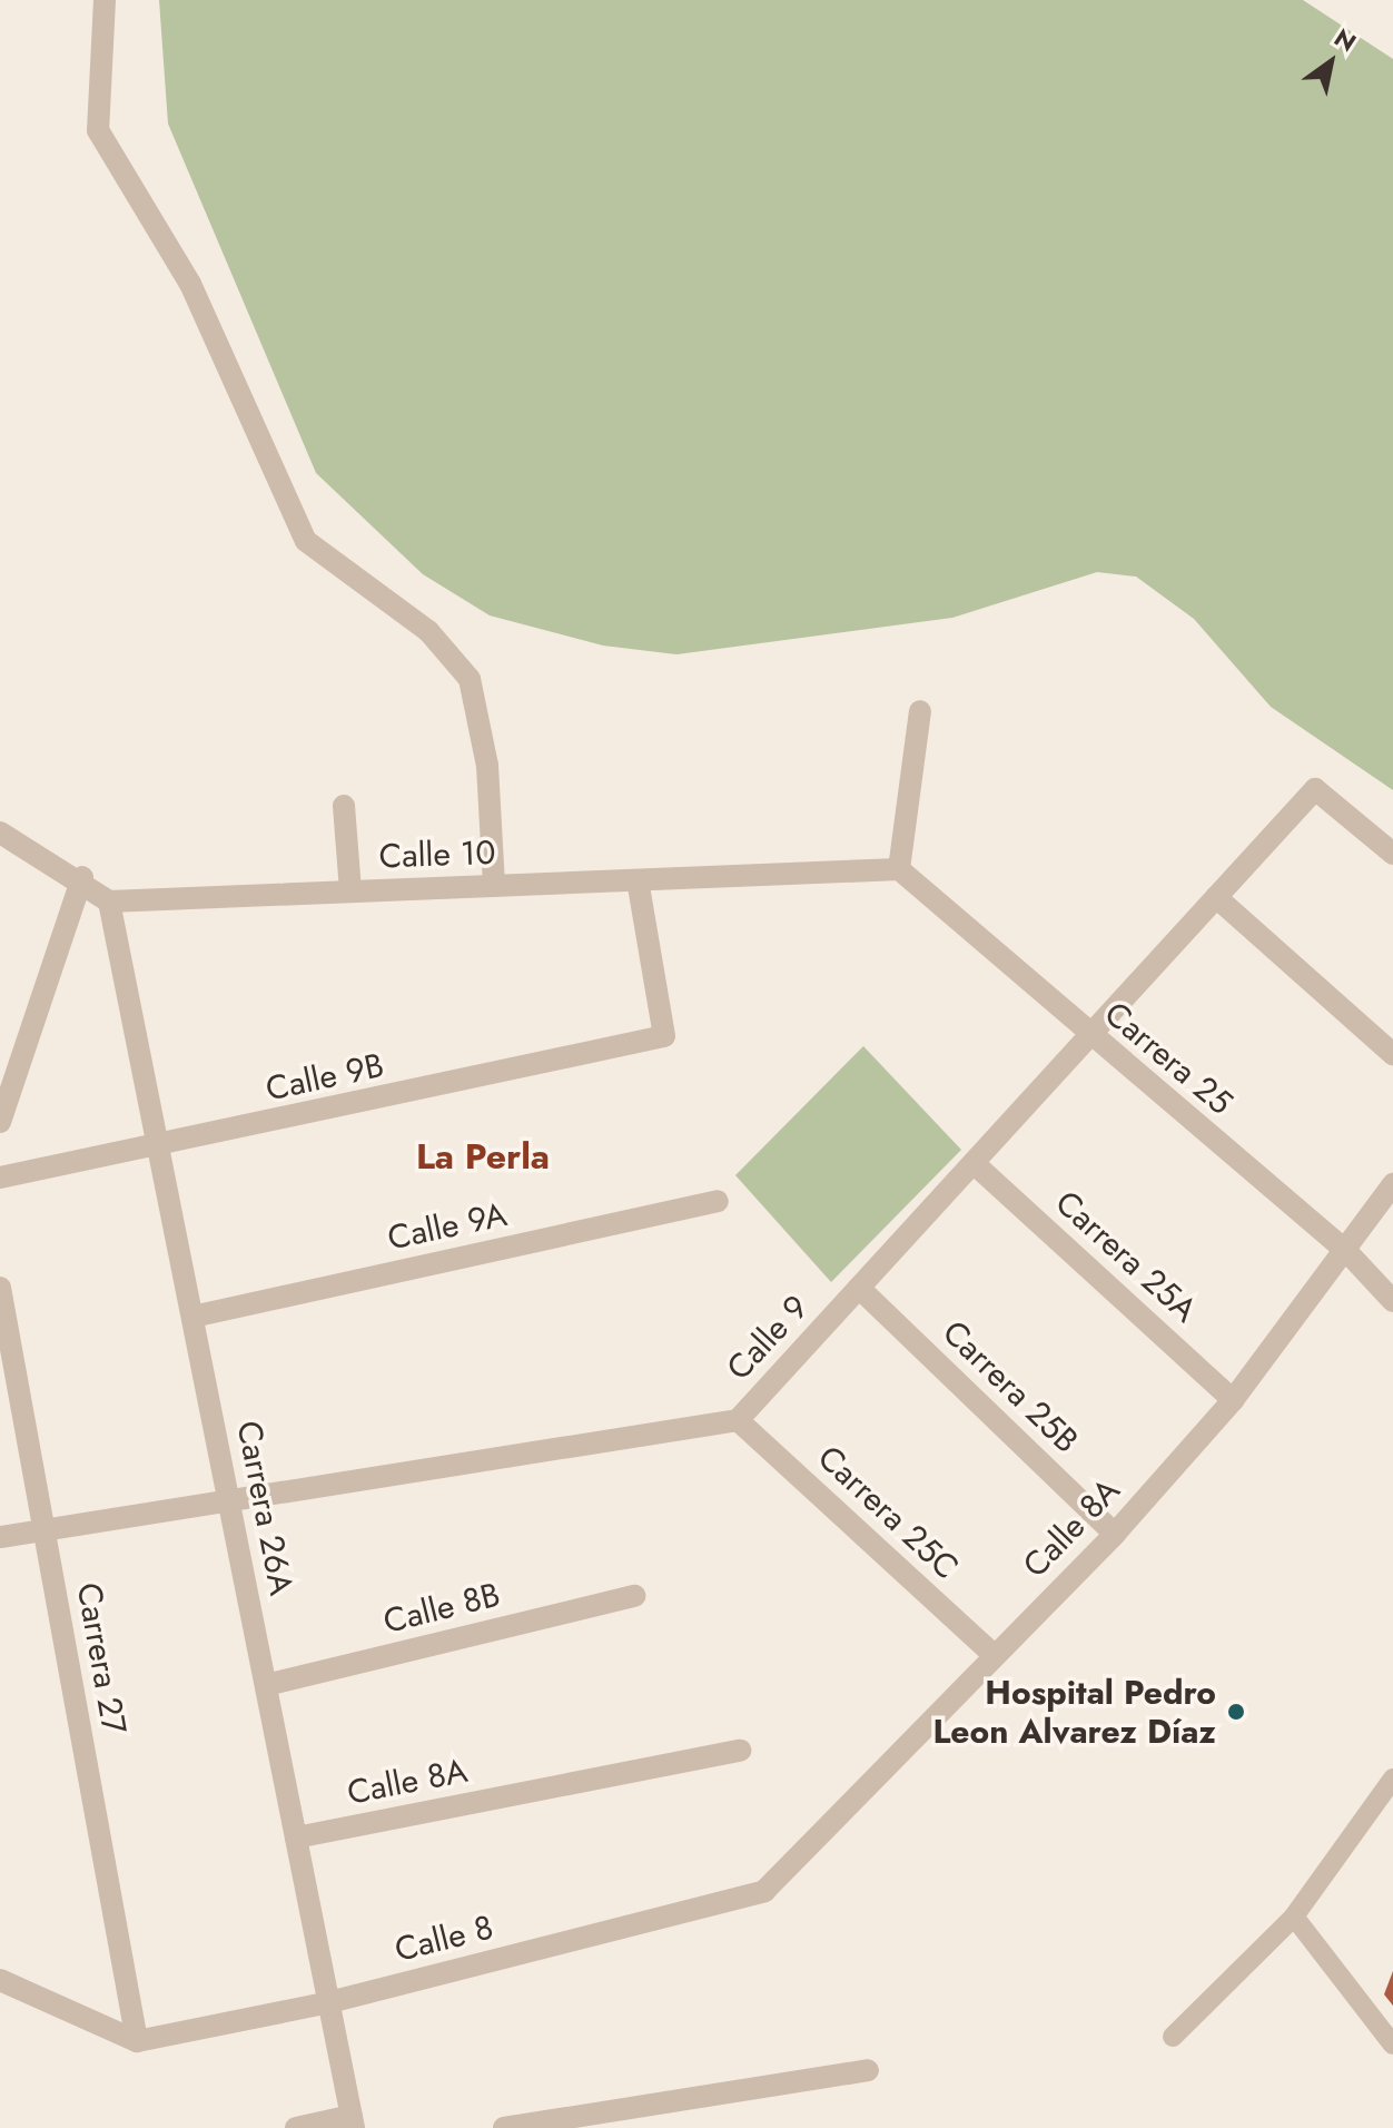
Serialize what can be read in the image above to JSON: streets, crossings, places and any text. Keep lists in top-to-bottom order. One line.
{"streets":{"street":["Calle 10","Carrera 25","Calle 9B","Calle 9A","Carrera 25A","Calle 9","Carrera 25B","Carrera 26A","Carrera 25C","Calle 8A","Calle 8B","Carrera 27","Calle 8"]},"crossings":[["Calle 10","Carrera 25"],["Calle 10","Calle 9B"],["Calle 10","Carrera 26A"],["Carrera 25","Calle 9"],["Carrera 25","Calle 8A"],["Calle 9B","Carrera 26A"],["Calle 9A","Carrera 26A"],["Carrera 25A","Calle 9"],["Carrera 25A","Calle 8A"],["Calle 9","Carrera 25B"],["Calle 9","Carrera 26A"],["Calle 9","Carrera 25C"],["Calle 9","Carrera 27"],["Carrera 25B","Calle 8A"],["Carrera 26A","Calle 8A"],["Carrera 26A","Calle 8B"],["Carrera 26A","Calle 8"],["Carrera 25C","Calle 8A"],["Calle 8A","Calle 8"],["Carrera 27","Calle 8"]],"districts":["La Perla"],"places":["Hospital Pedro Leon Alvarez Díaz"],"north":"top right"}
